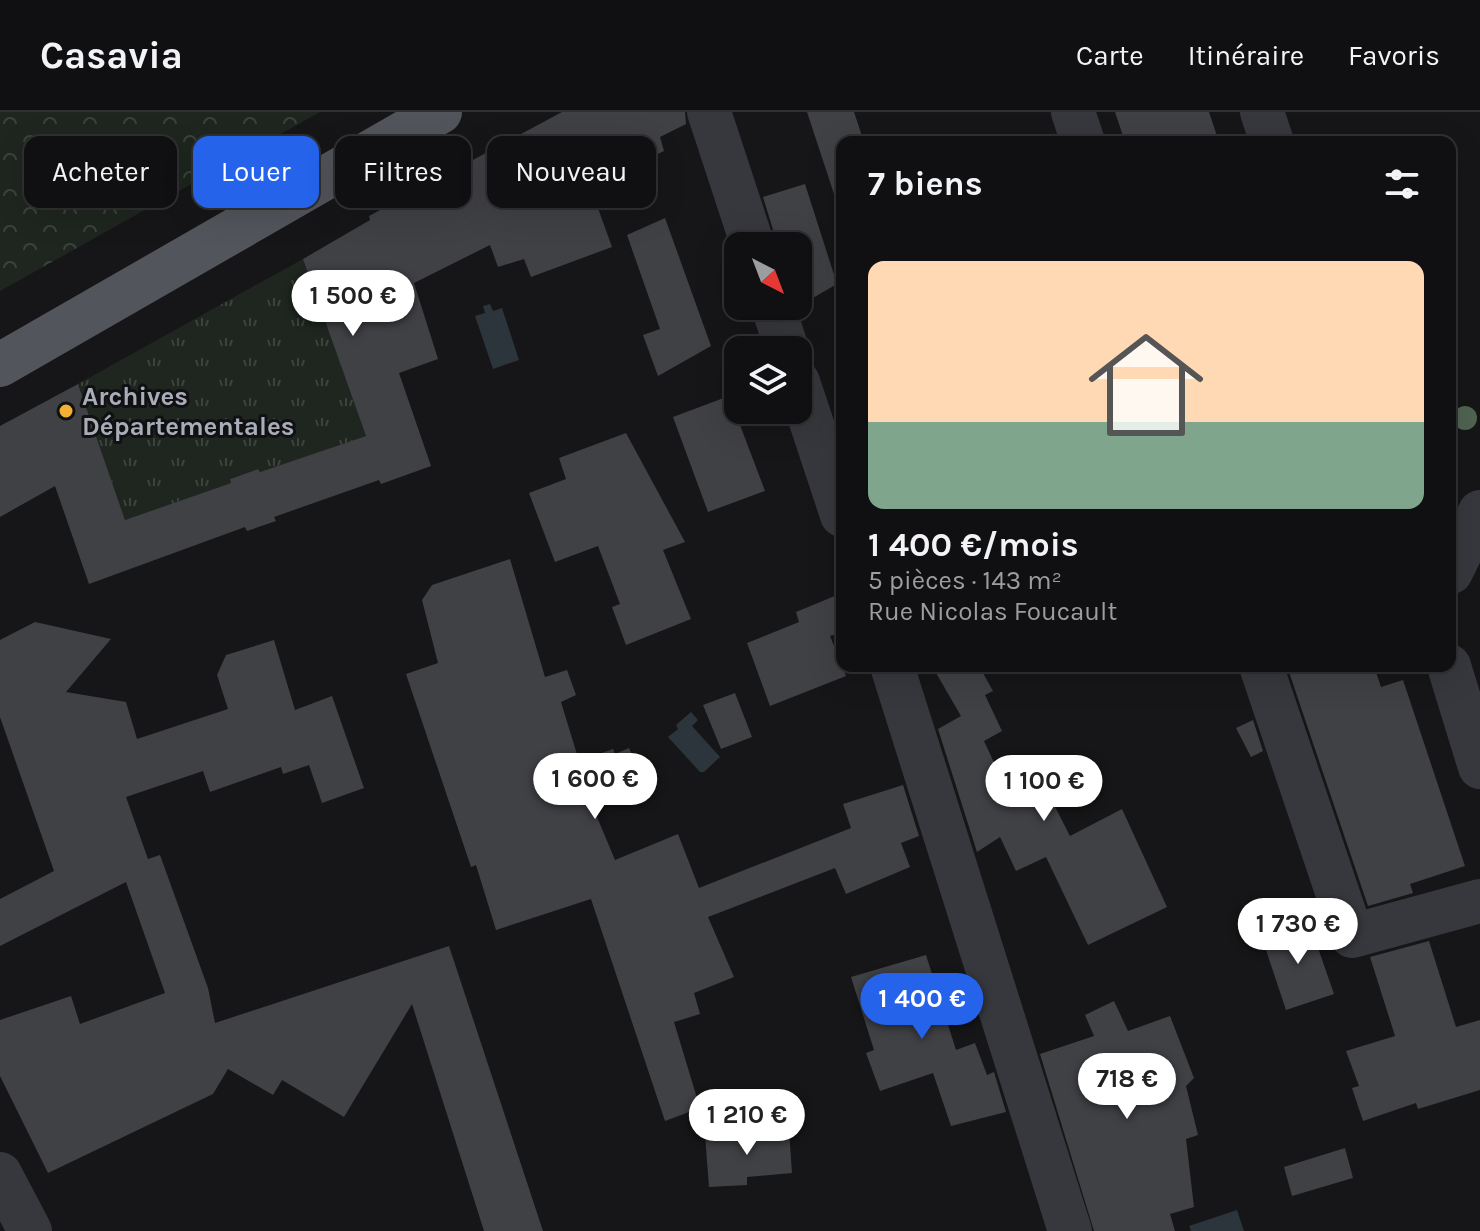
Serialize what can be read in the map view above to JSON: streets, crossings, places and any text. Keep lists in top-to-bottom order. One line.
{"places":["Archives Départementales"],"north":"bottom right","page":{"header":"Casavia","nav":["Carte","Itinéraire","Favoris"],"chip":["Acheter","Louer","Filtres","Nouveau"],"heading":"7 biens","list":[{"name":"1 400 €/mois","note":"5 pièces · 143 m² · Rue Nicolas Foucault"}],"price":["1 500 €","1 600 €","1 100 €","1 730 €","1 400 €","718 €","1 210 €"]}}
